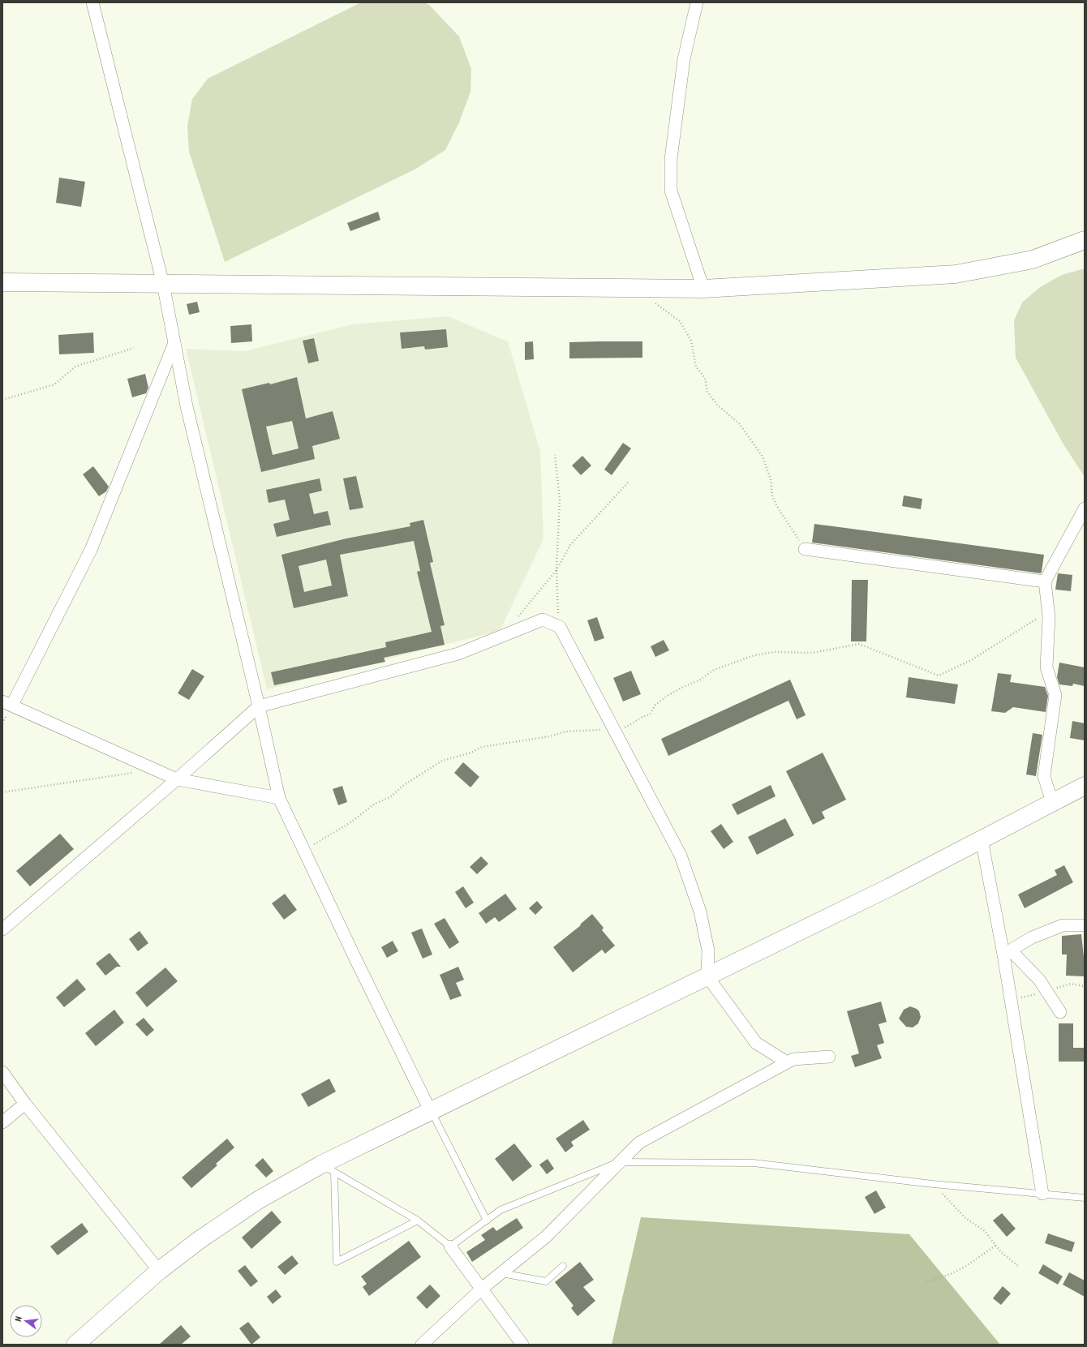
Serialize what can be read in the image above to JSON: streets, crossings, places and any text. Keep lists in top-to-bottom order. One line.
{"north":"left"}
